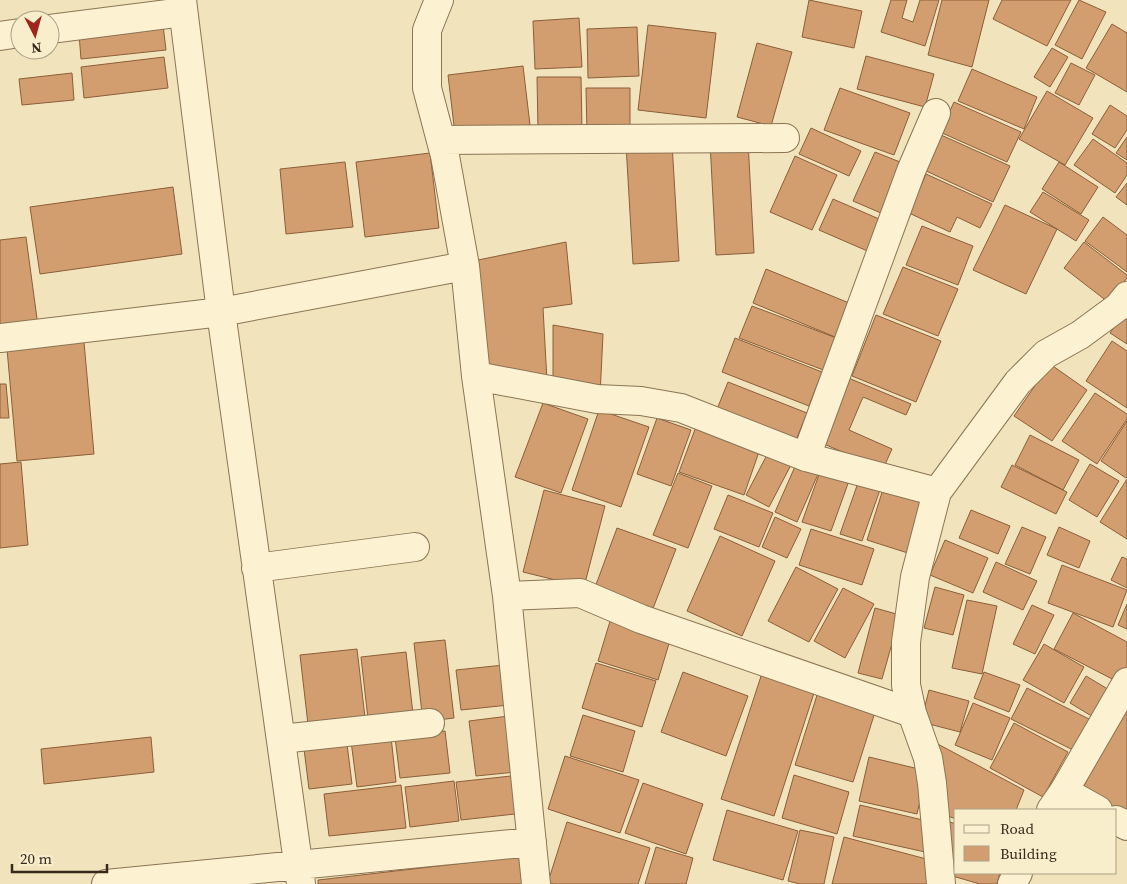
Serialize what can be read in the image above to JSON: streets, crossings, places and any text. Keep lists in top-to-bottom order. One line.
{"legend":["Road","Building"],"scale_bar":"20 m","north":"bottom"}
